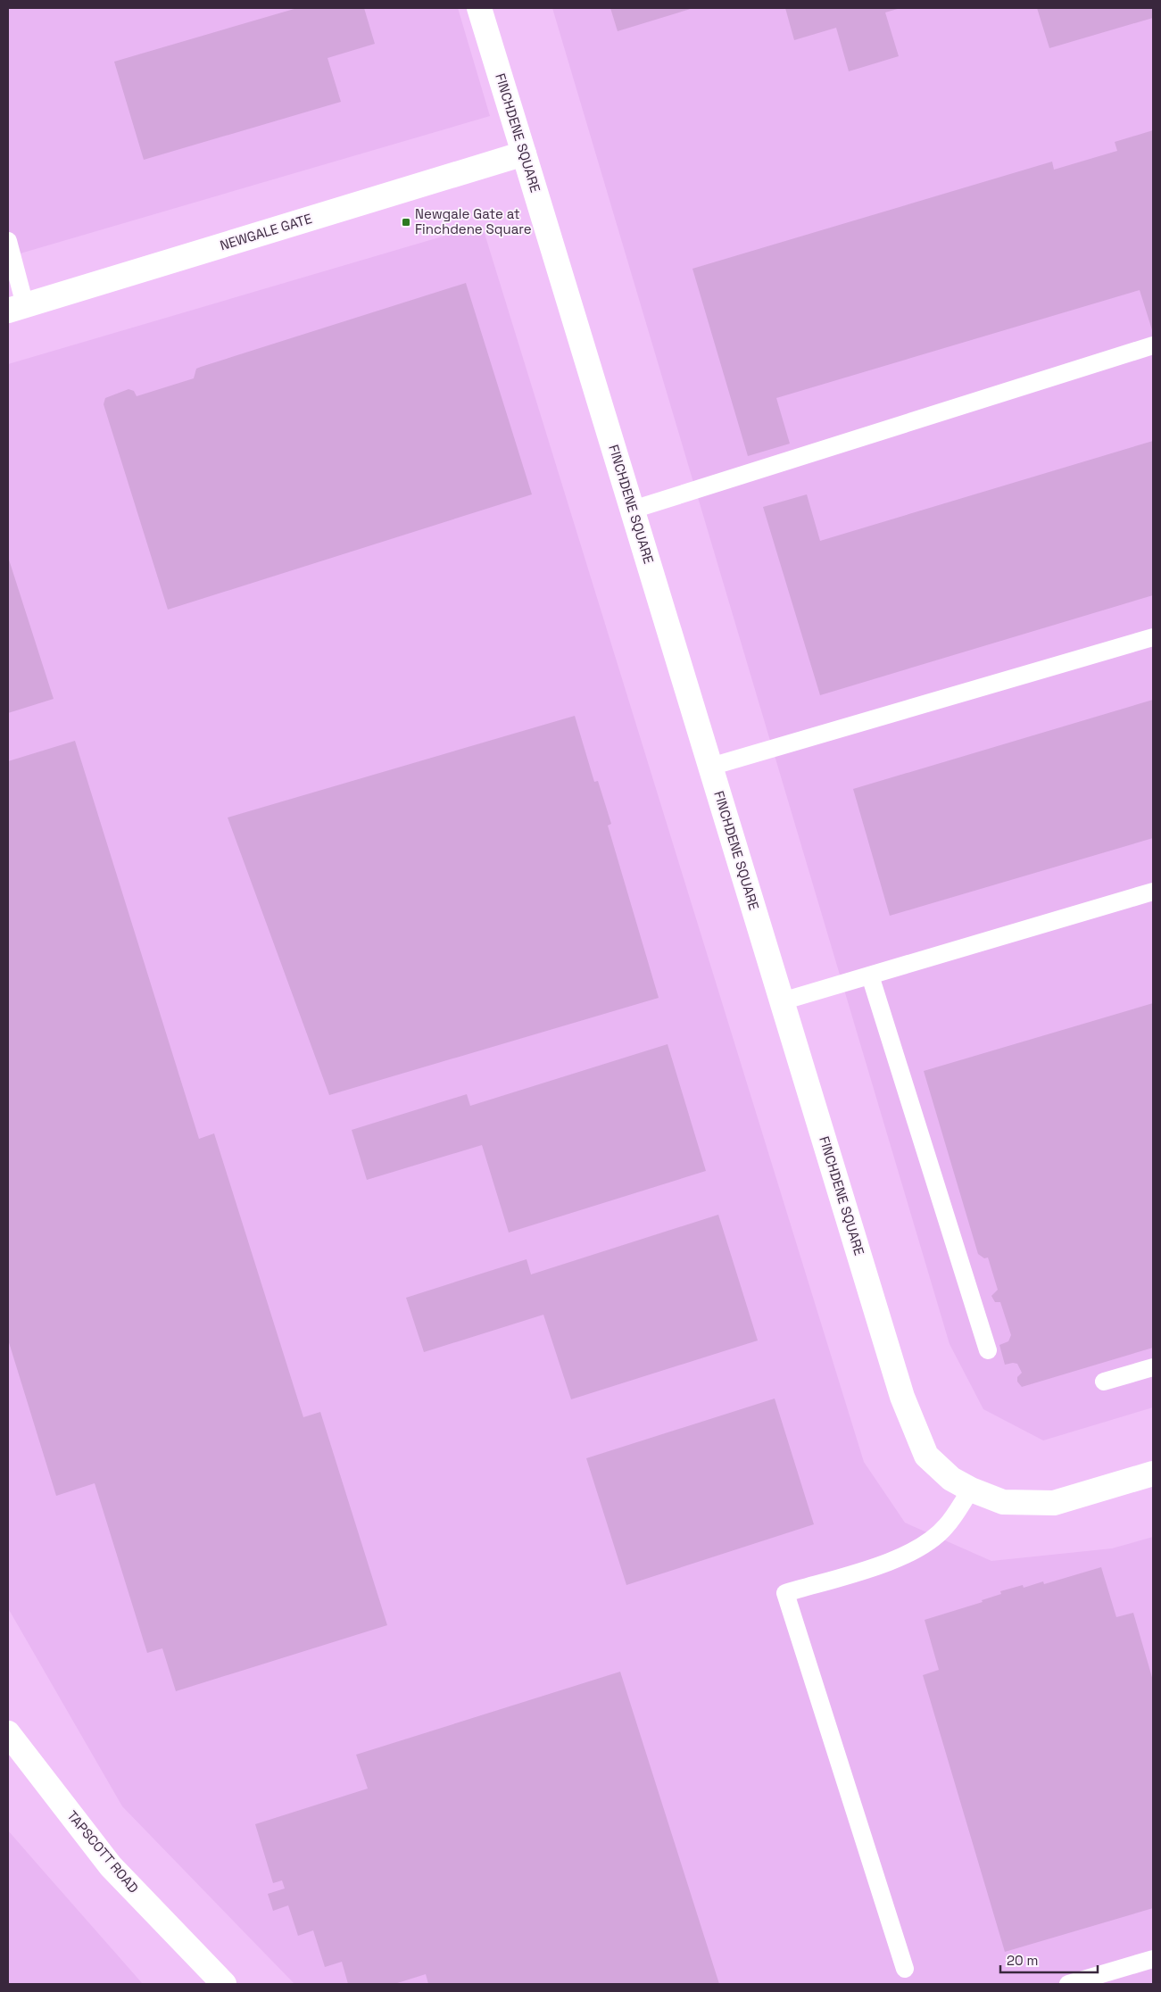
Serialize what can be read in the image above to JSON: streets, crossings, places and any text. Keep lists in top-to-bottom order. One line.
{"streets":{"street":["FINCHDENE SQUARE","NEWGALE GATE","TAPSCOTT ROAD"]},"crossings":[["FINCHDENE SQUARE","NEWGALE GATE"]],"places":{"transit":["Newgale Gate at Finchdene Square"]},"scale_bar":"20 m"}
